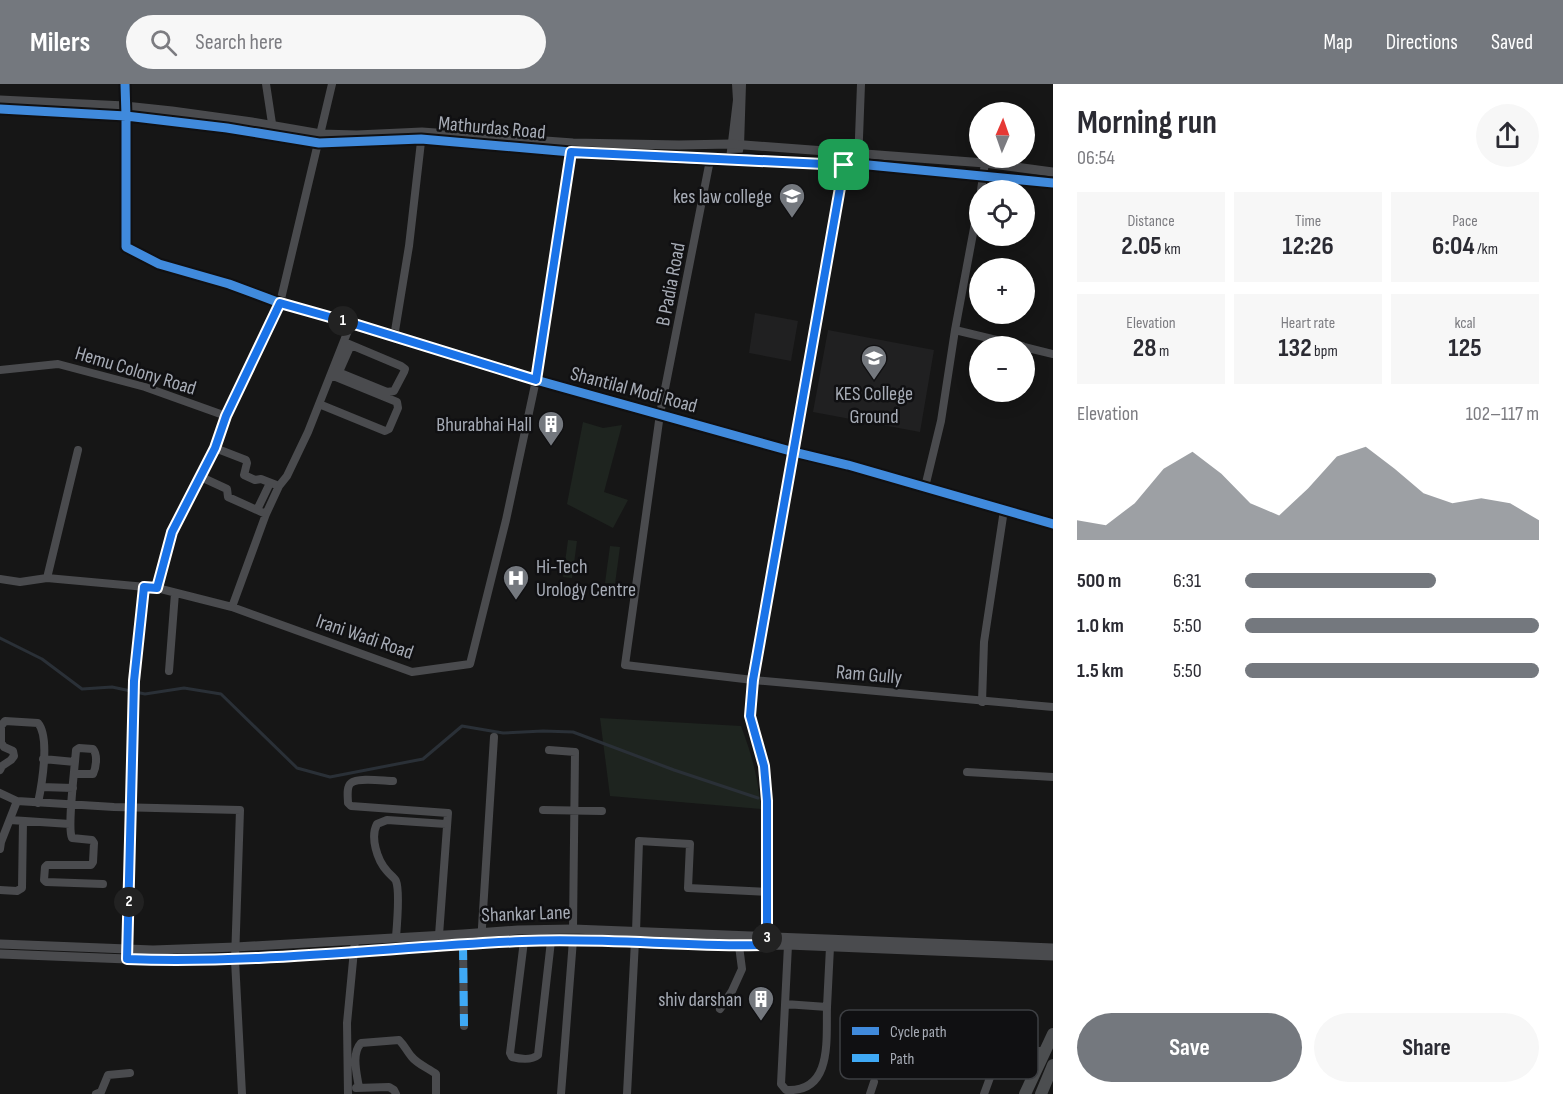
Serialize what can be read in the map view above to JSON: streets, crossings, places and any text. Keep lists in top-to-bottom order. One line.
{"streets":{"street":["Mathurdas Road","B Padia Road","Hemu Colony Road","Shantilal Modi Road","Irani Wadi Road","Ram Gully","Shankar Lane"]},"crossings":[["Mathurdas Road","B Padia Road"],["B Padia Road","Shantilal Modi Road"],["B Padia Road","Ram Gully"],["Shantilal Modi Road","Irani Wadi Road"]],"places":{"school or university":["kes law college","KES College Ground"],"building":["Bhurabhai Hall","shiv darshan"],"hospital":["Hi-Tech Urology Centre"]},"legend":["Cycle path","Path"],"north":"top","page":{"header":"Milers","search":"Search here","nav":["Map","Directions","Saved"],"heading":["Morning run","06:54"],"map_buttons":["+","−"],"stats":[["Distance","2.05 km"],["Time","12:26"],["Pace","6:04 /km"],["Elevation","28 m"],["Heart rate","132 bpm"],["kcal","125"]],"pins":["1","2","3"],"chart":["Elevation","102–117 m"],"list":[{"name":"500 m","note":"6:31"},{"name":"1.0 km","note":"5:50"},{"name":"1.5 km","note":"5:50"}],"buttons":["Save","Share"]}}
